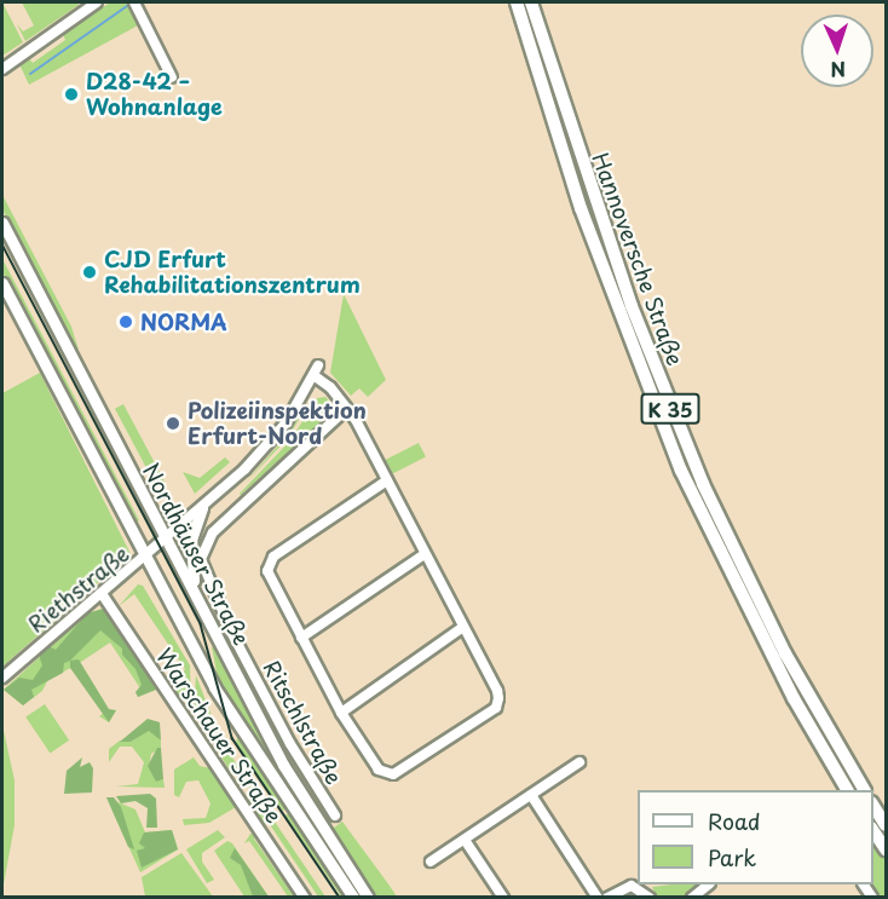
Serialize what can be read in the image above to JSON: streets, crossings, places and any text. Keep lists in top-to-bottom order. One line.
{"streets":{"highway":["Hannoversche Straße","K 35"],"main road":["Nordhäuser Straße"],"street":["Riethstraße","Ritschlstraße","Warschauer Straße"]},"crossings":[["Nordhäuser Straße","Riethstraße"],["Riethstraße","Warschauer Straße"]],"places":["D28-42 – Wohnanlage","CJD Erfurt Rehabilitationszentrum","NORMA","Polizeiinspektion Erfurt-Nord"],"legend":["Road","Park"],"north":"bottom"}
